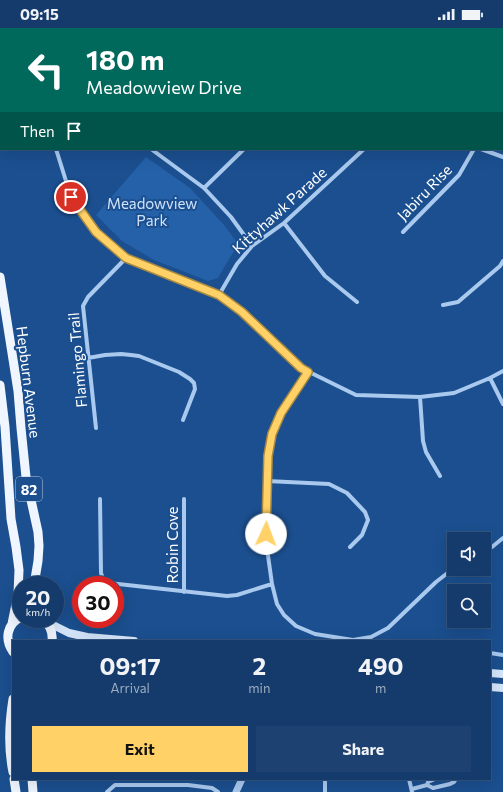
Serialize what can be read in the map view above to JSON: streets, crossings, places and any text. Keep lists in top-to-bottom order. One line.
{"streets":{"main road":["Hepburn Avenue","82"],"street":["Jabiru Rise","Kittyhawk Parade","Flamingo Trail","Robin Cove"]},"parks":["Meadowview Park"],"page":{"status":"09:15","turn":["180 m","Meadowview Drive"],"then":"Then","speed":"20 km/h","limit":"30","eta":["09:17","Arrival","2","min","490","m"],"buttons":["Exit","Share"]}}
